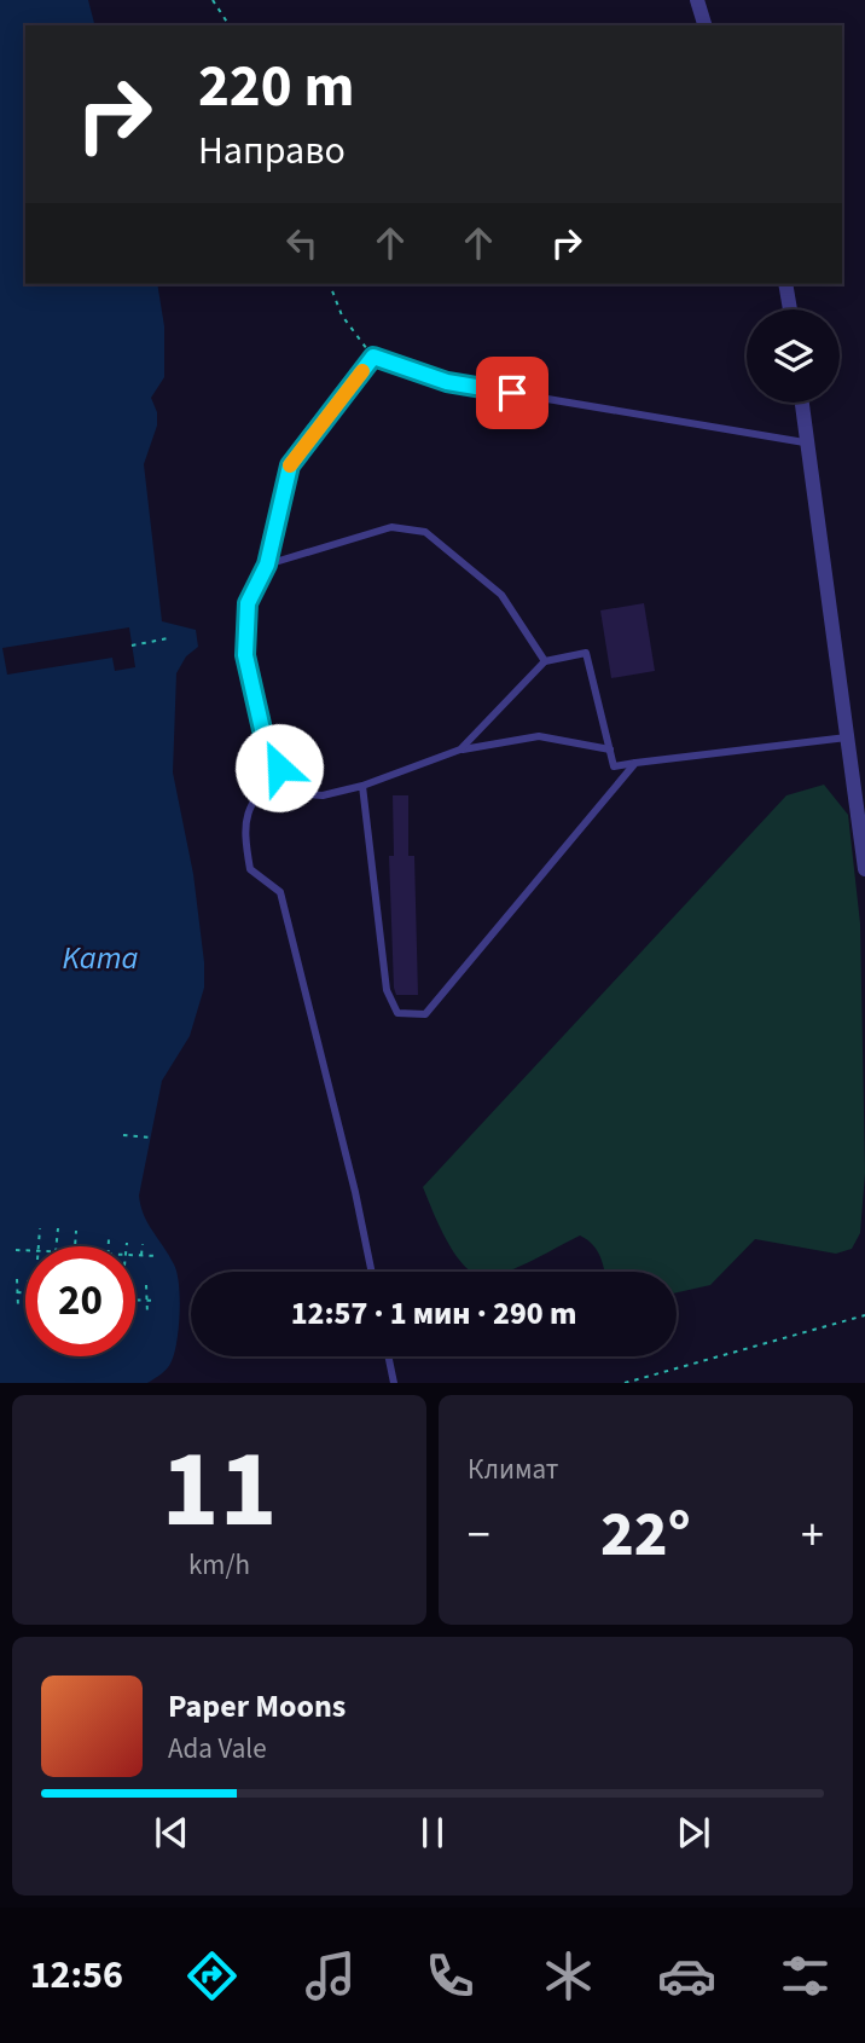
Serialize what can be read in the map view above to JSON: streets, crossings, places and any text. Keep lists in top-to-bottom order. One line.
{"water":["Kama"],"page":{"turn":["220 m","Направо"],"limit":"20","trip":"12:57 · 1 мин · 290 m","tile":[["11","km/h"],"Климат"],"heat":["−","22°","+"],"song":["Paper Moons","Ada Vale"],"tabs":"12:56"}}
